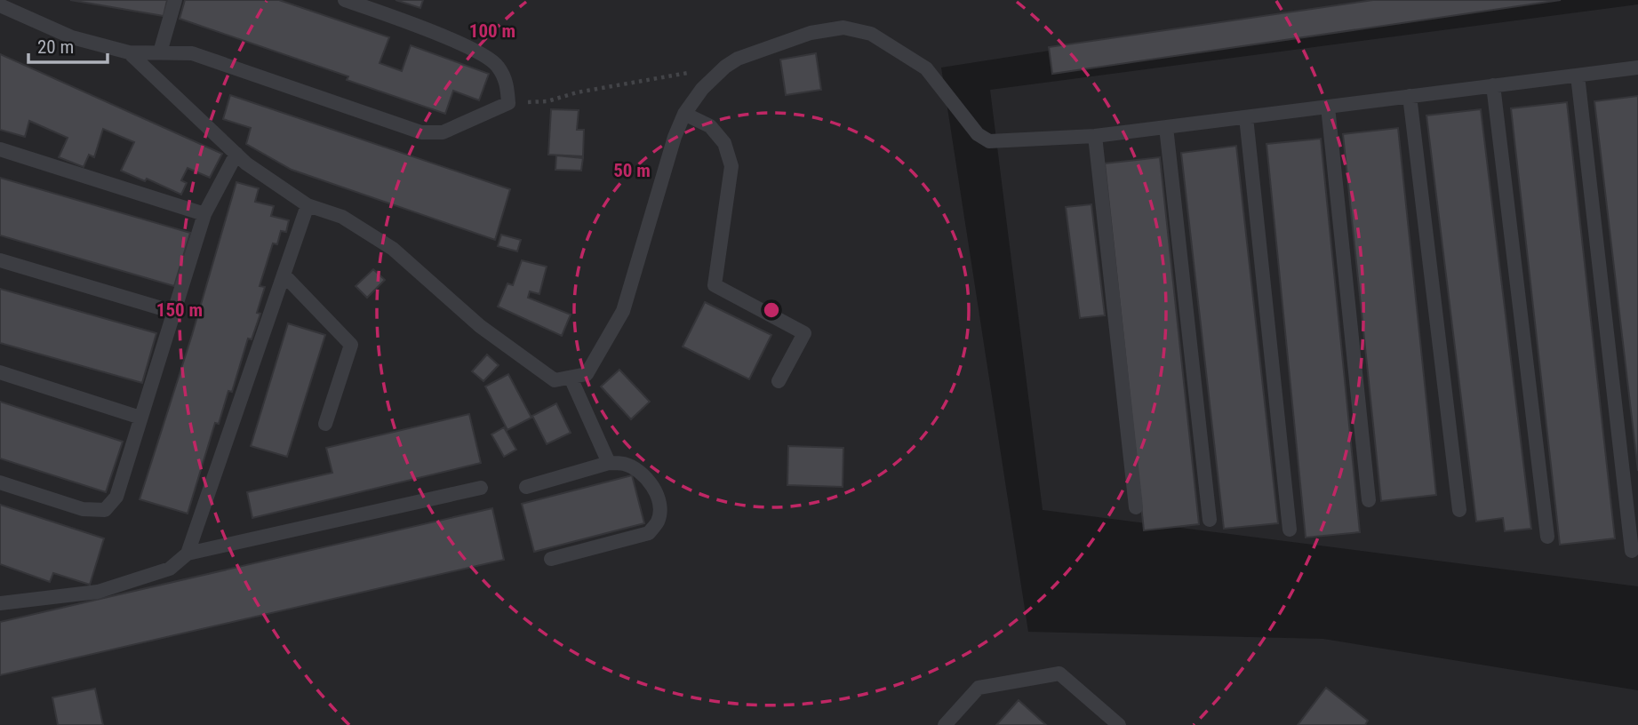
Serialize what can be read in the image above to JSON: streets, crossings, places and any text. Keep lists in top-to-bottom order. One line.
{"scale_bar":"20 m","rings":["100 m","50 m","150 m"]}
